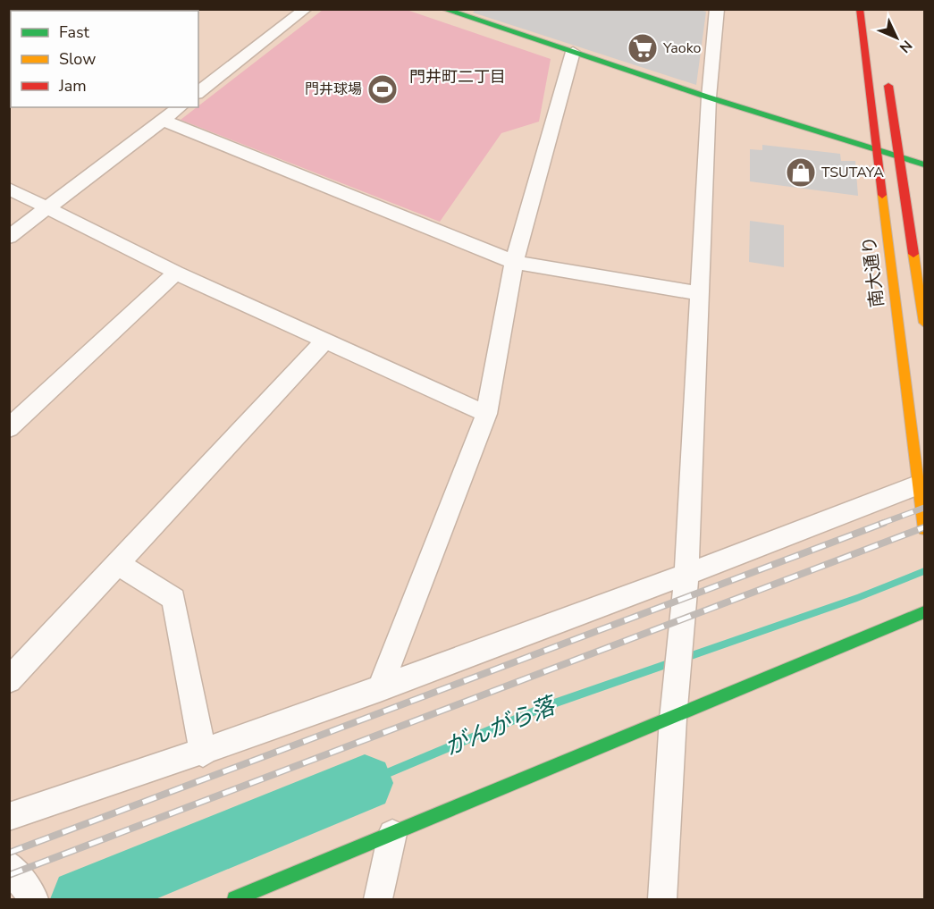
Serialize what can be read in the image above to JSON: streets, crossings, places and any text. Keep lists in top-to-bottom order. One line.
{"streets":{"street":["南大通り"]},"districts":["門井町二丁目"],"water":["がんがら落"],"places":{"supermarket":["Yaoko"],"sports":["門井球場"],"shop":["TSUTAYA"]},"legend":["Fast","Slow","Jam"],"north":"bottom right"}
